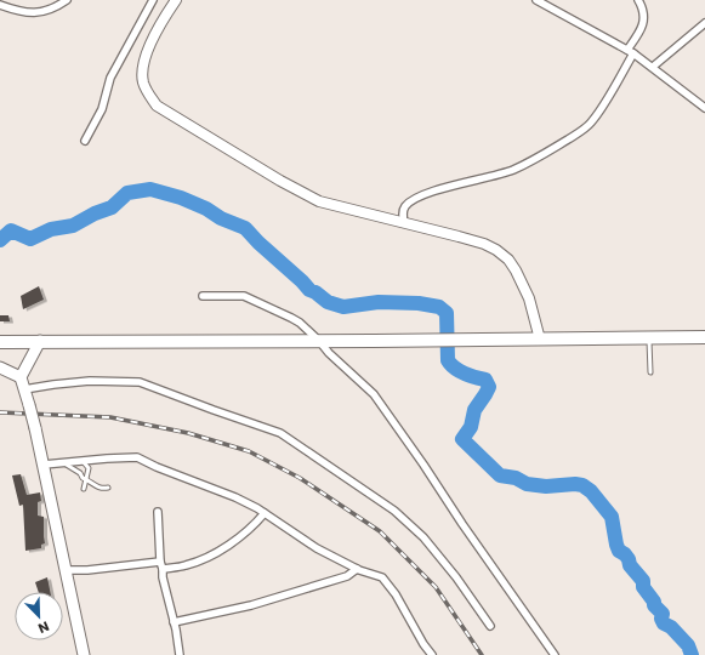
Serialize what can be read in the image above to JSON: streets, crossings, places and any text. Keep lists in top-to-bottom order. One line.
{"north":"bottom right"}
